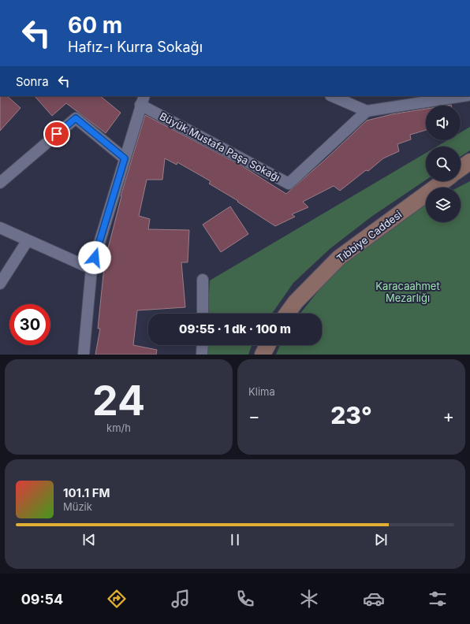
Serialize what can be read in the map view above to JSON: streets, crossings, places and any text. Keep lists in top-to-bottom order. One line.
{"streets":{"main road":["Tıbbiye Caddesi"],"street":["Büyük Mustafa Paşa Sokağı"]},"parks":["Karacaahmet Mezarlığı"],"page":{"turn":["60 m","Hafız-ı Kurra Sokağı"],"then":"Sonra","limit":"30","trip":"09:55 · 1 dk · 100 m","tile":[["24","km/h"],"Klima"],"heat":["−","23°","+"],"song":["101.1 FM","Müzik"],"tabs":"09:54"}}
